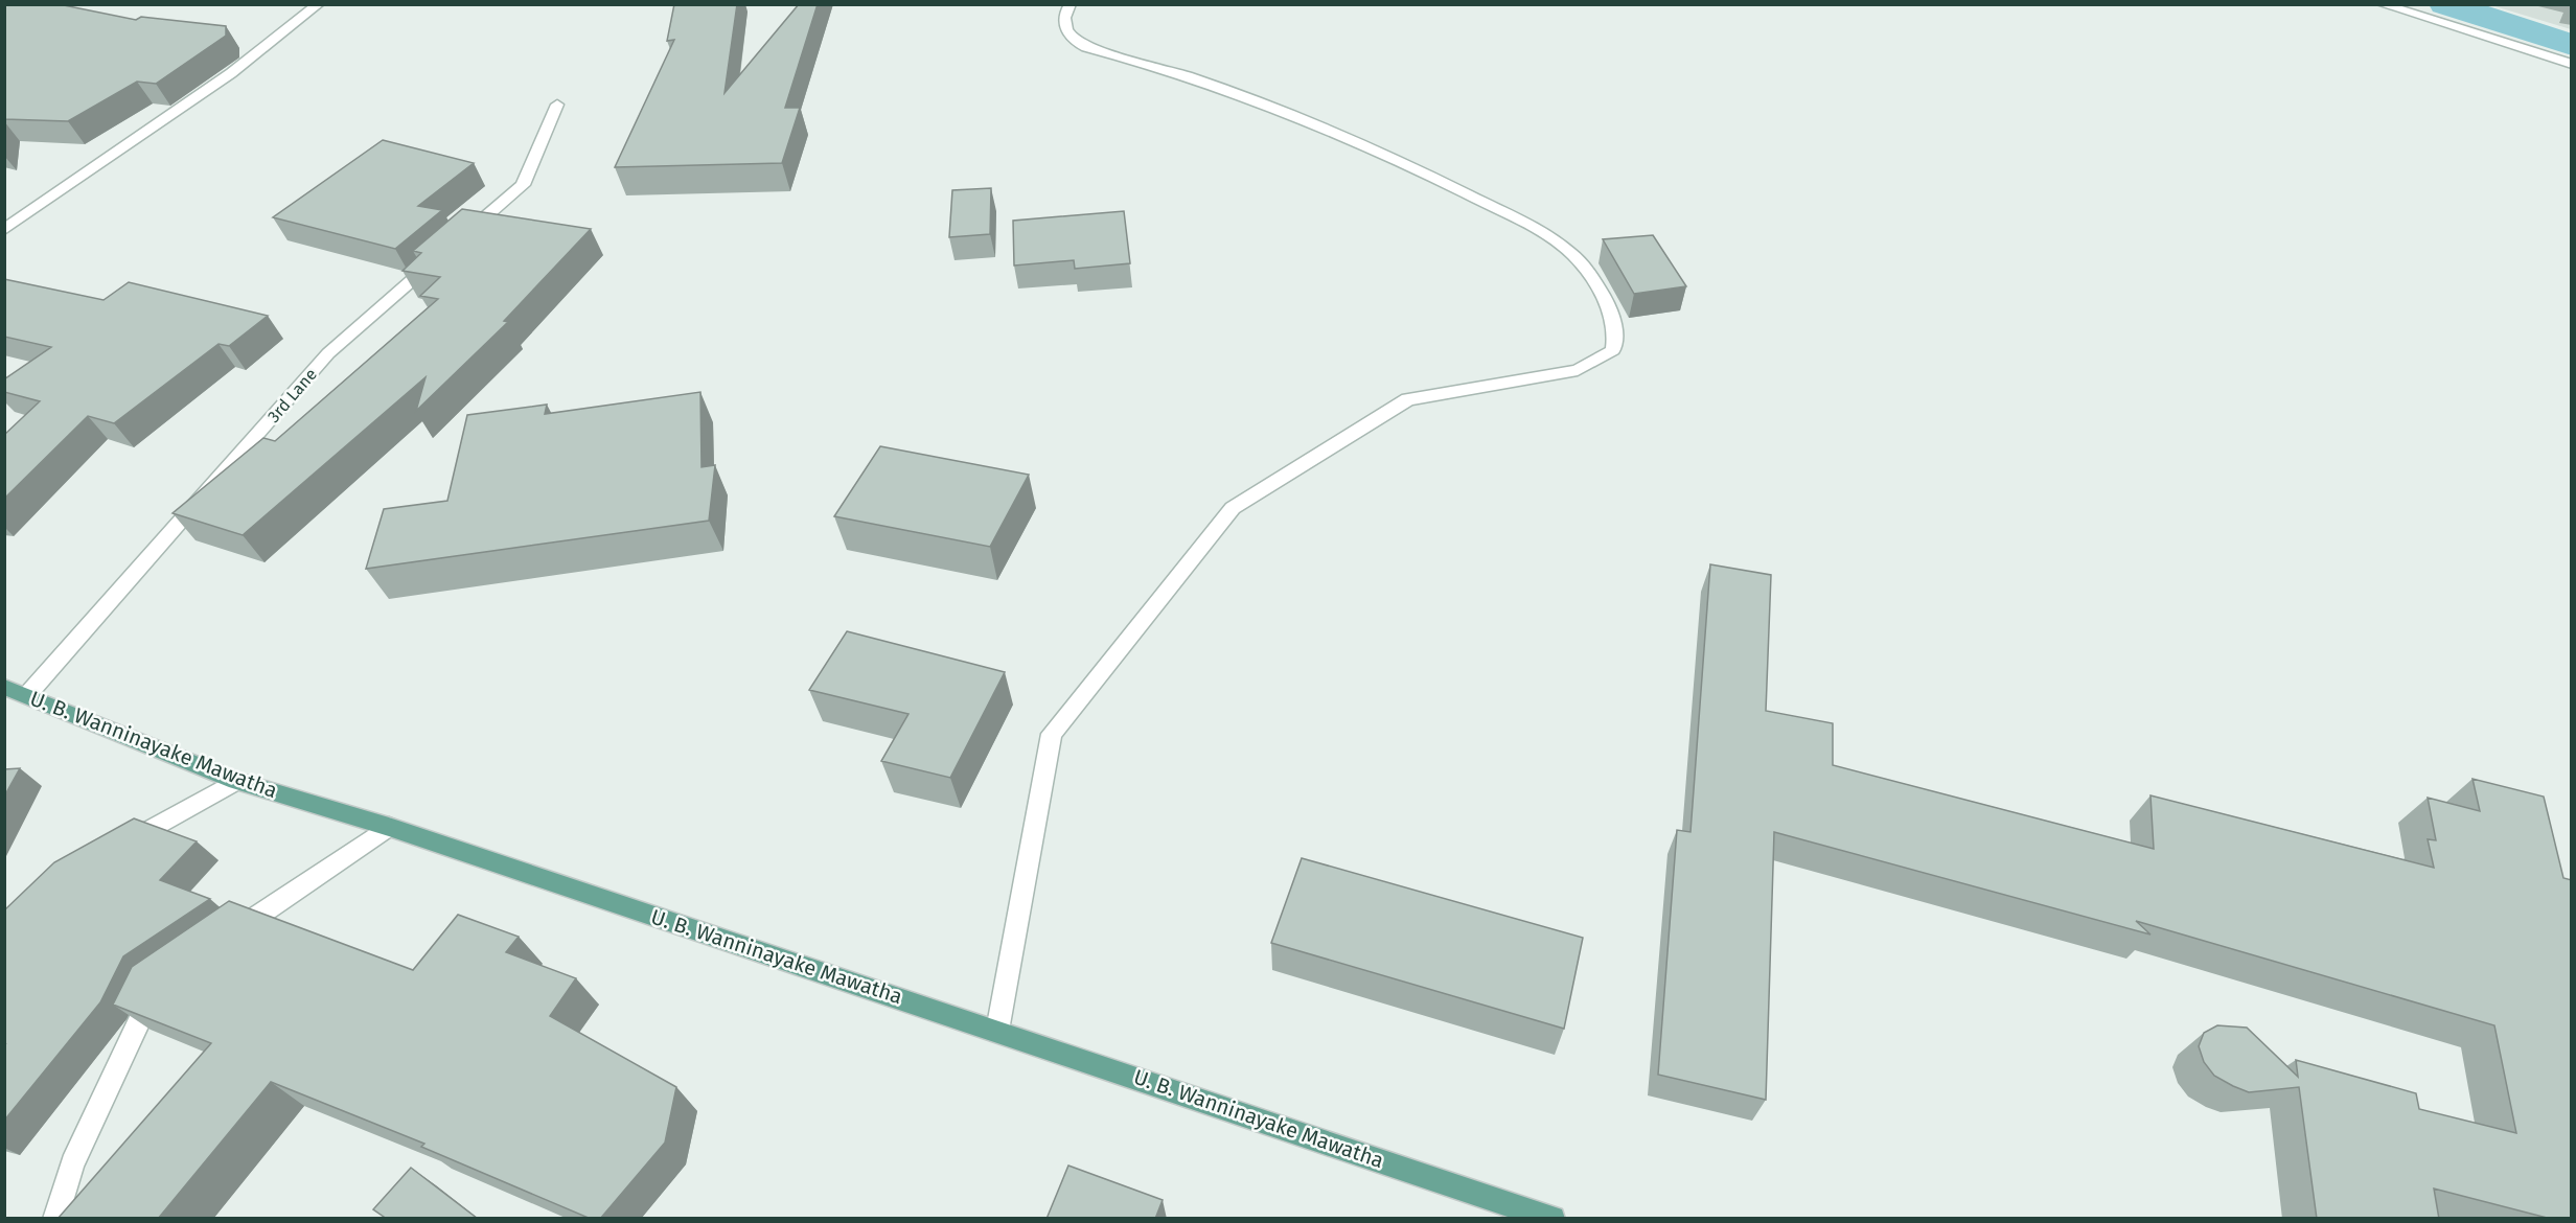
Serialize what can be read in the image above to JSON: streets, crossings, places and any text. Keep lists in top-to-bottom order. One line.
{"streets":{"main road":["U. B. Wanninayake Mawatha"],"street":["3rd Lane"]},"crossings":[["3rd Lane","U. B. Wanninayake Mawatha"]]}
